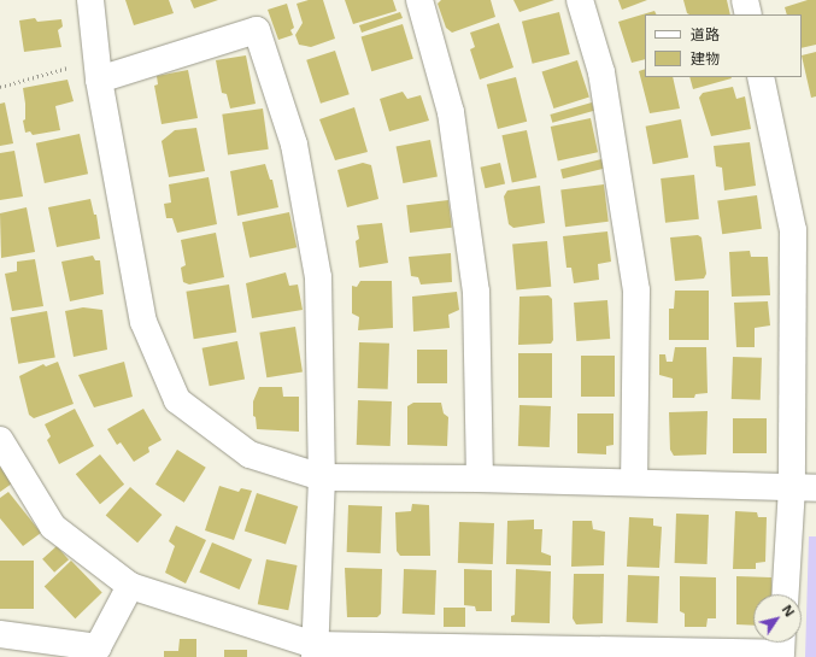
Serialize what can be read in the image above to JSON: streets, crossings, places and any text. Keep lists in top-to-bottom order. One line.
{"legend":["道路","建物"],"north":"top right"}
